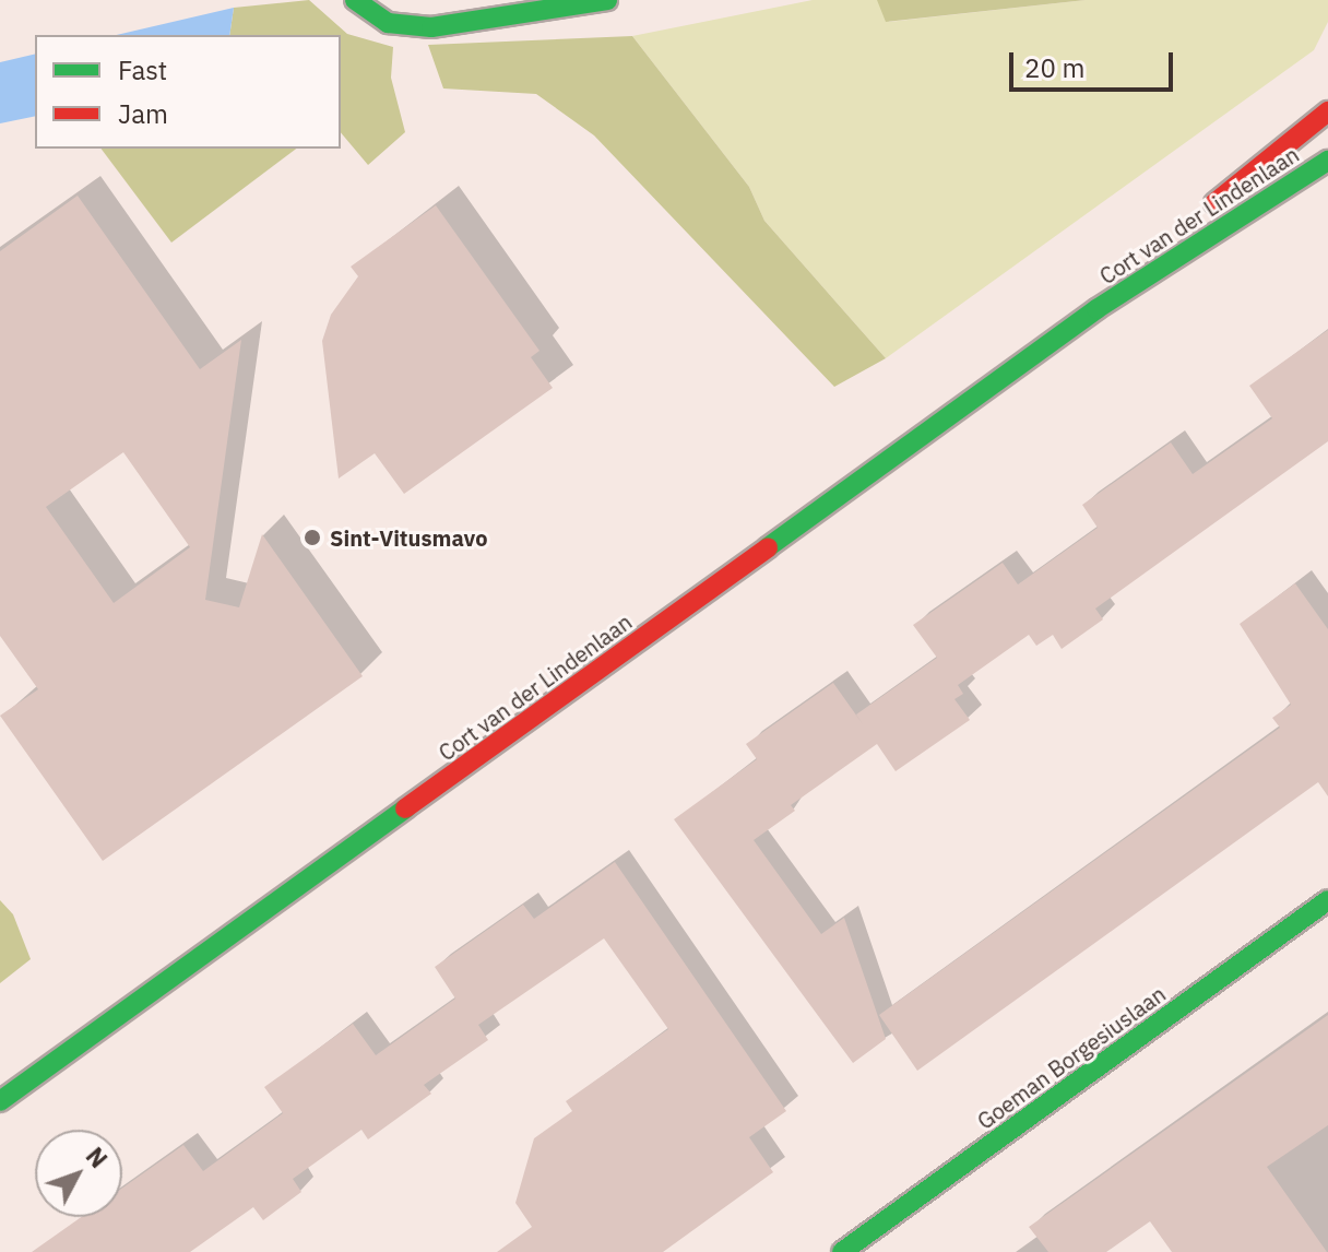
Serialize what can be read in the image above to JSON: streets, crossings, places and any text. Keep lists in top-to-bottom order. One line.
{"streets":{"main road":["Cort van der Lindenlaan","Goeman Borgesiuslaan"]},"places":["Sint-Vitusmavo"],"legend":["Fast","Jam"],"scale_bar":"20 m","north":"top right"}
